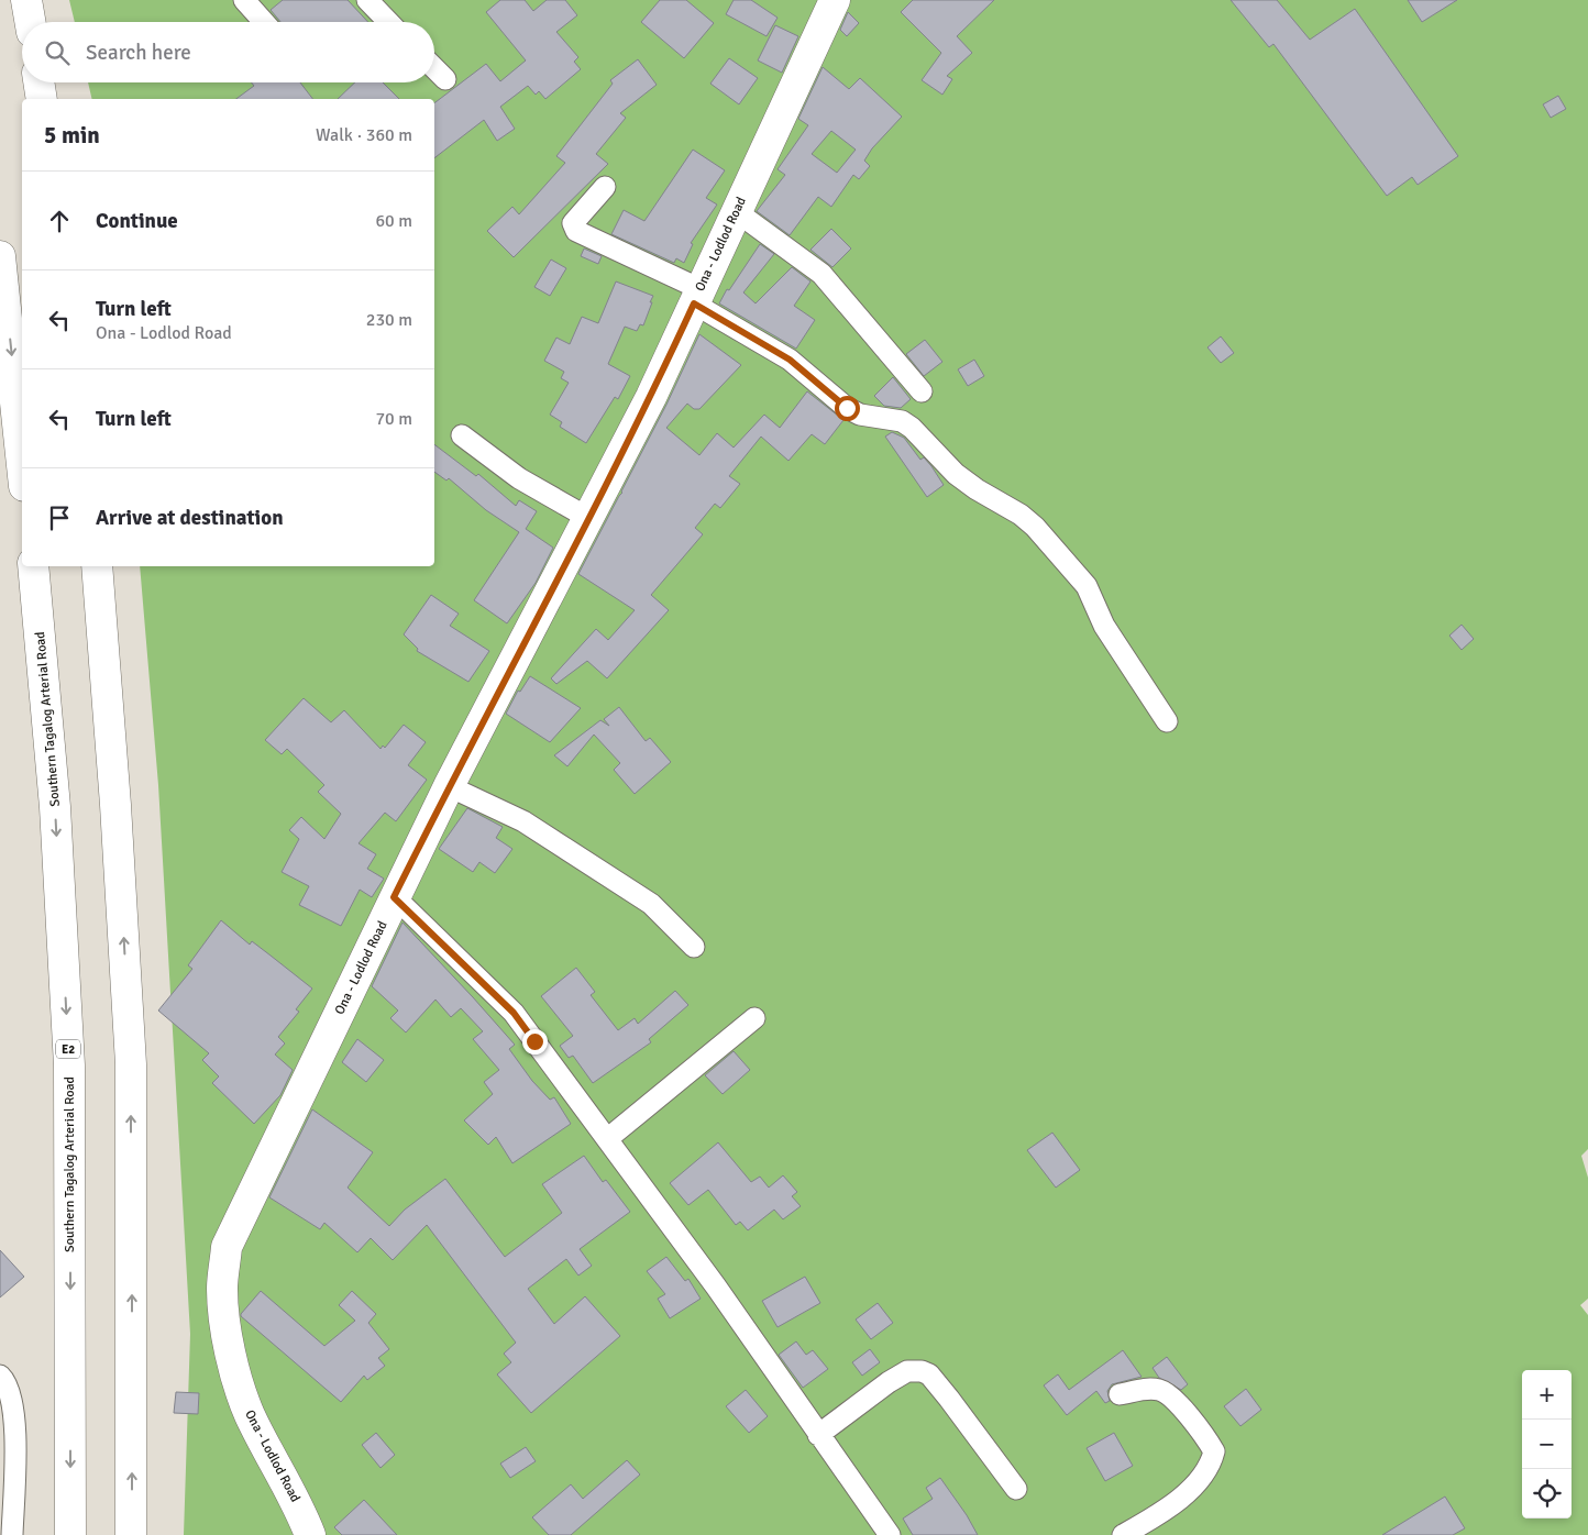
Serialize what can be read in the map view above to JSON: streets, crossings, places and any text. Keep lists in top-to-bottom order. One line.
{"streets":{"main road":["Ona - Lodlod Road","Southern Tagalog Arterial Road","E2"]},"page":{"search":"Search here","heading":["5 min","Walk · 360 m"],"list":[["Continue","60 m"],["Turn left","Ona - Lodlod Road","230 m"],["Turn left","70 m"],"Arrive at destination"],"map_buttons":["+","−"]}}
